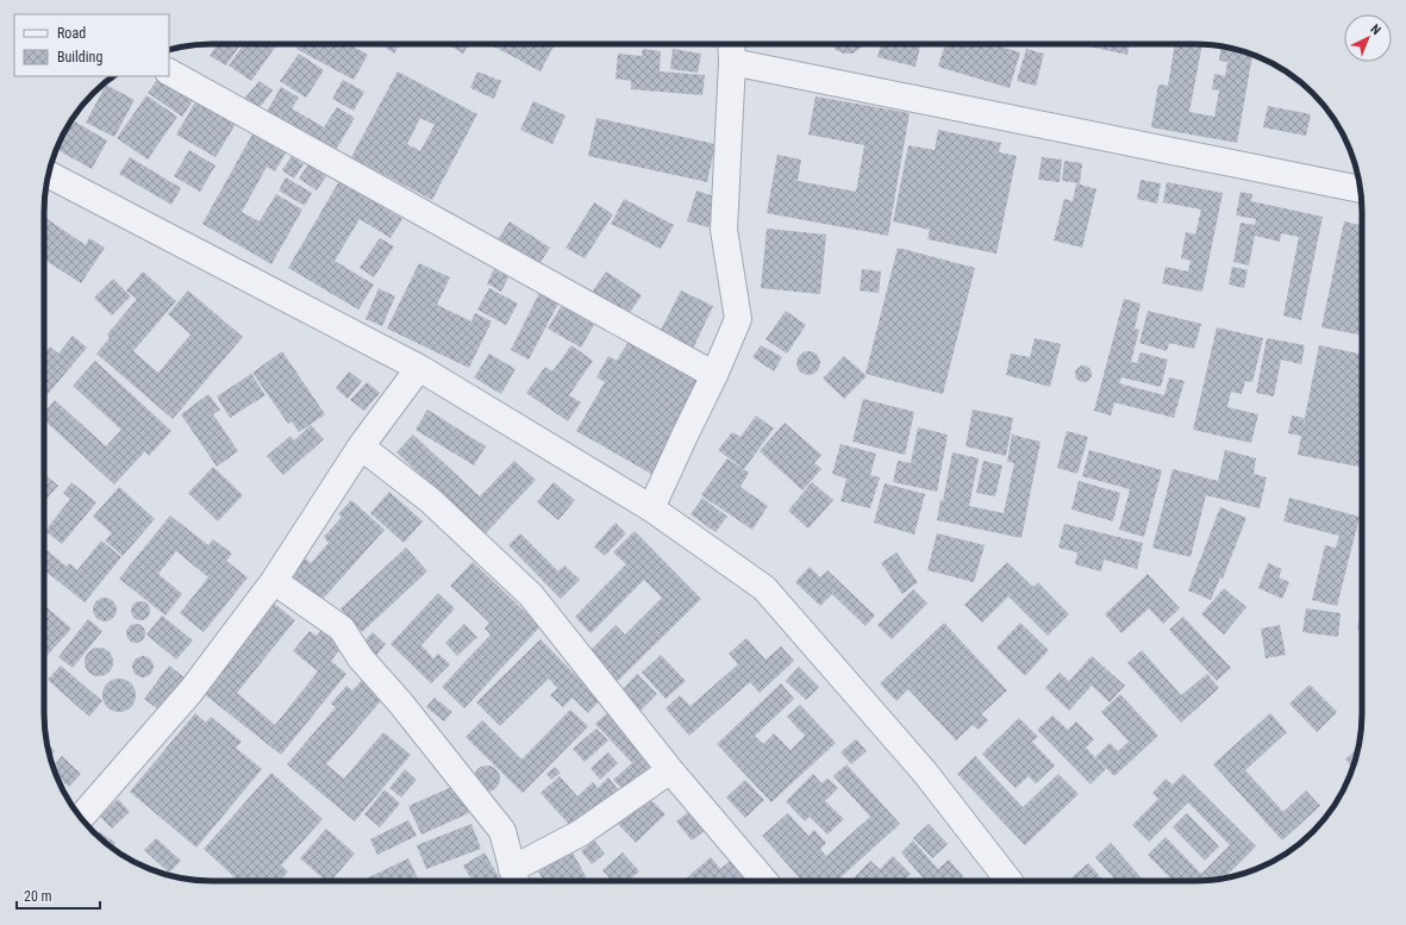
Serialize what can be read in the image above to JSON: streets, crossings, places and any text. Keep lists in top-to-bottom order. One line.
{"legend":["Road","Building"],"scale_bar":"20 m","north":"top right"}
